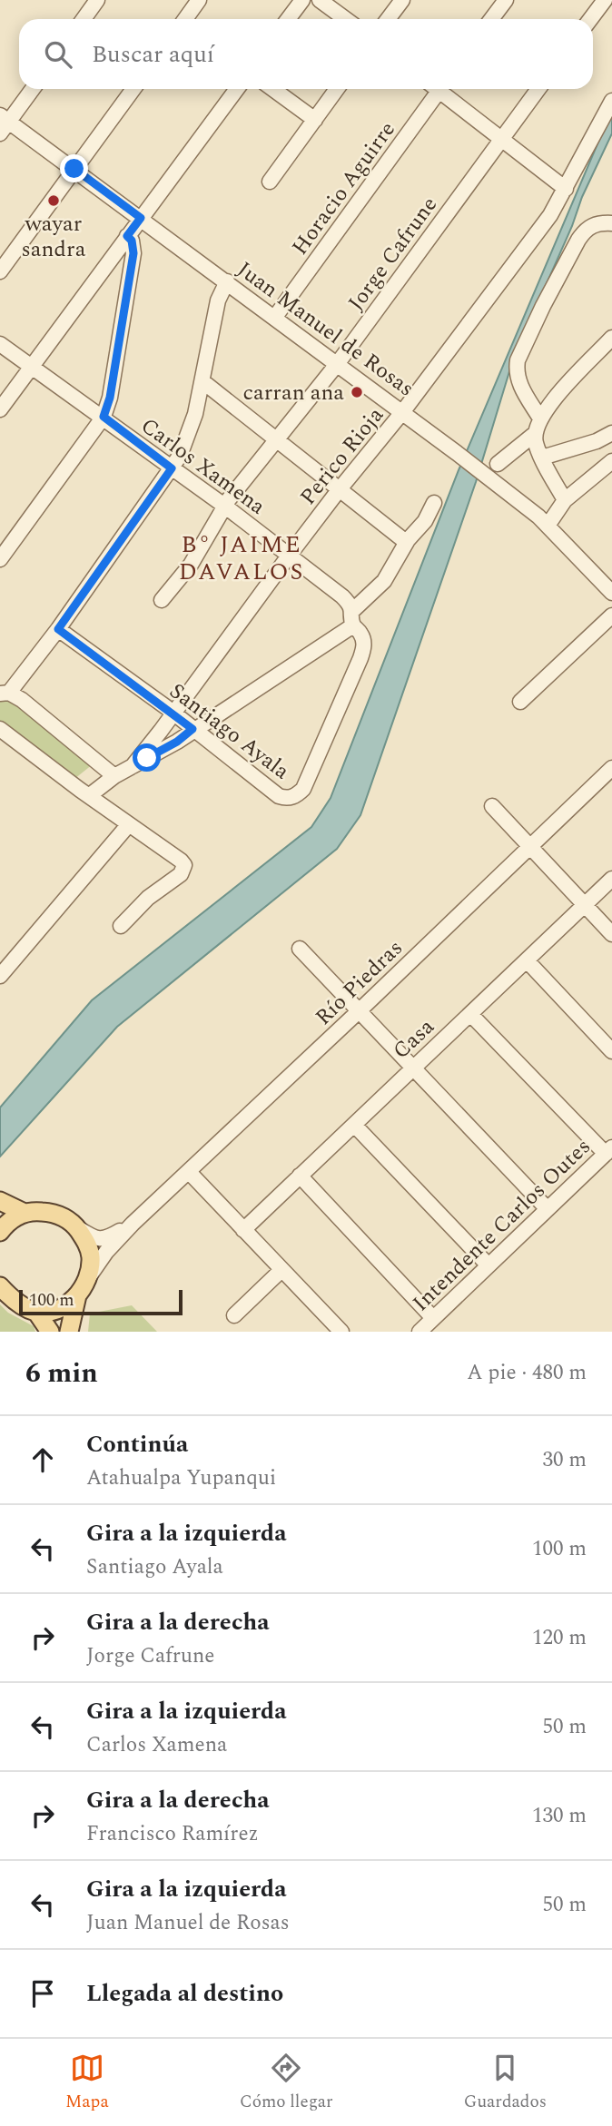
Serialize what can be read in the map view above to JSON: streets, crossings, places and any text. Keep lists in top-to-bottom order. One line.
{"streets":{"street":["Horacio Aguirre","Jorge Cafrune","Juan Manuel de Rosas","Perico Rioja","Carlos Xamena","Santiago Ayala","Río Piedras","Casa","Intendente Carlos Outes"]},"crossings":[["Horacio Aguirre","Juan Manuel de Rosas"],["Jorge Cafrune","Juan Manuel de Rosas"],["Jorge Cafrune","Carlos Xamena"],["Juan Manuel de Rosas","Perico Rioja"],["Perico Rioja","Carlos Xamena"],["Perico Rioja","Santiago Ayala"],["Carlos Xamena","Santiago Ayala"]],"districts":["B° JAIME DAVALOS"],"places":["wayar sandra","carran ana"],"scale_bar":"100 m","page":{"search":"Buscar aquí","scale":"100 m","heading":["6 min","A pie · 480 m"],"list":[["Continúa","Atahualpa Yupanqui","30 m"],["Gira a la izquierda","Santiago Ayala","100 m"],["Gira a la derecha","Jorge Cafrune","120 m"],["Gira a la izquierda","Carlos Xamena","50 m"],["Gira a la derecha","Francisco Ramírez","130 m"],["Gira a la izquierda","Juan Manuel de Rosas","50 m"],"Llegada al destino"],"nav":["Mapa","Cómo llegar","Guardados"]}}
